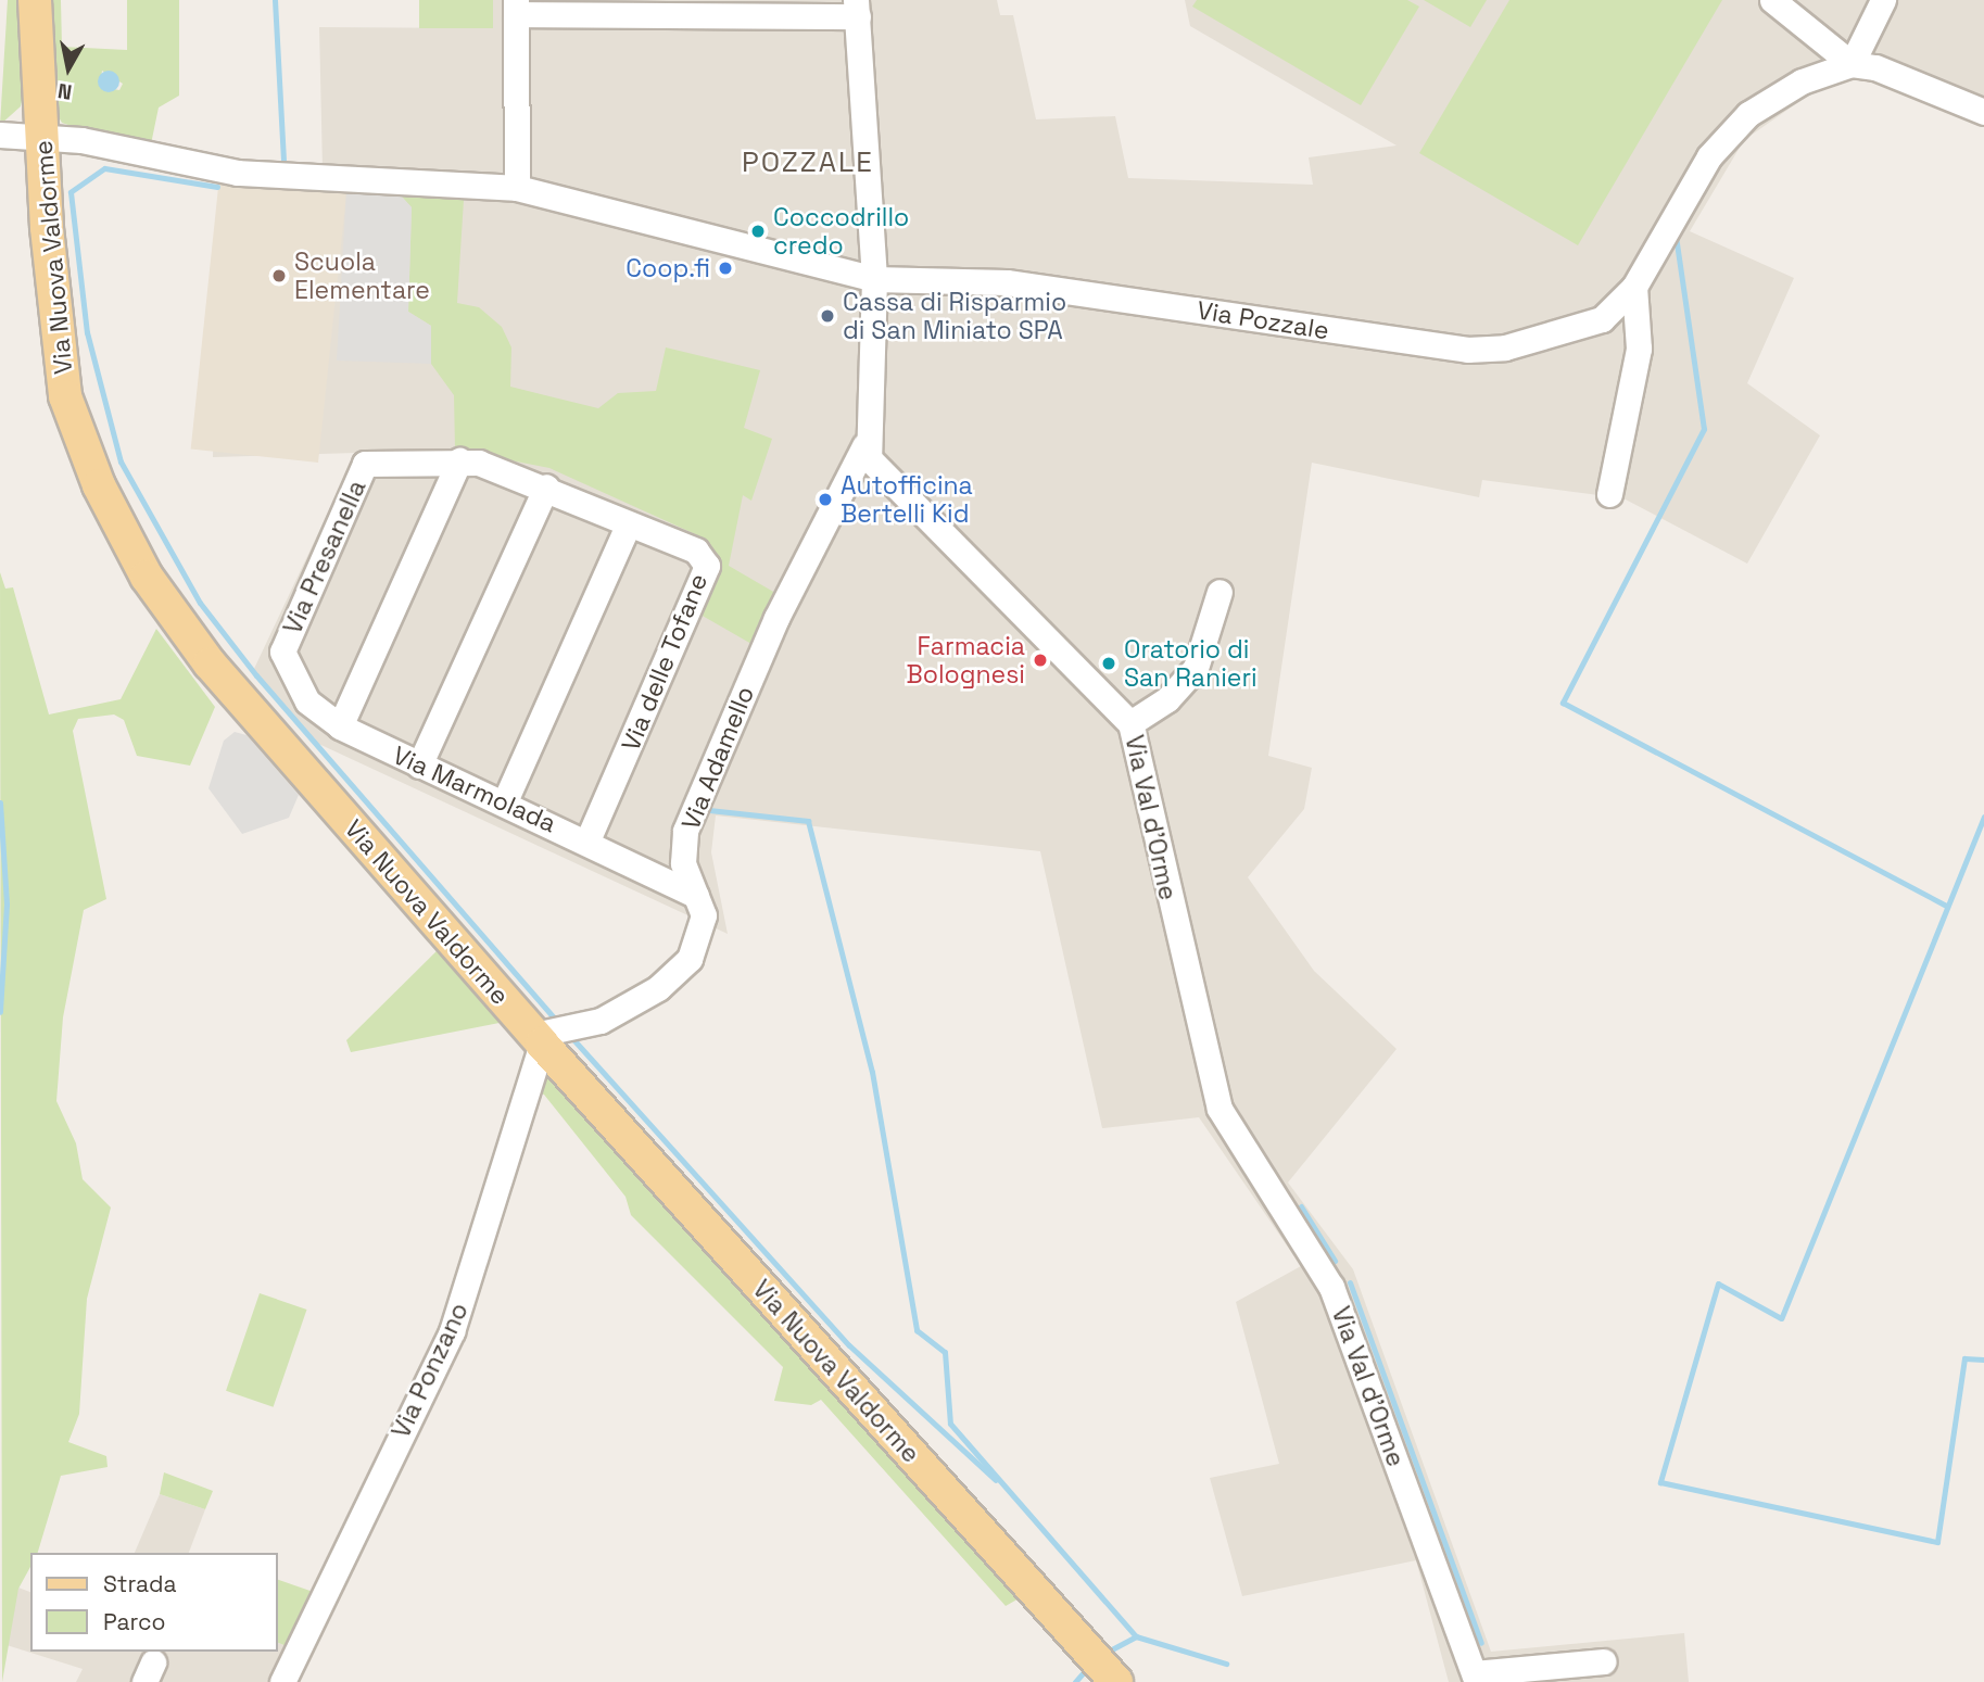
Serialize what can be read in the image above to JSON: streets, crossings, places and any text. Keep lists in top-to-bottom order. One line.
{"streets":{"main road":["Via Nuova Valdorme"],"street":["Via Pozzale","Via Presanella","Via delle Tofane","Via Adamello","Via Marmolada","Via Val d'Orme","Via Ponzano"]},"crossings":[["Via Nuova Valdorme","Via Pozzale"],["Via Nuova Valdorme","Via Ponzano"],["Via Presanella","Via delle Tofane"],["Via Presanella","Via Marmolada"],["Via delle Tofane","Via Marmolada"],["Via Adamello","Via Marmolada"],["Via Adamello","Via Val d'Orme"]],"districts":["POZZALE"],"places":["Coccodrillo credo","Coop.fi","Scuola Elementare","Cassa di Risparmio di San Miniato SPA","Autofficina Bertelli Kid","Farmacia Bolognesi","Oratorio di San Ranieri"],"legend":["Strada","Parco"],"north":"bottom"}
